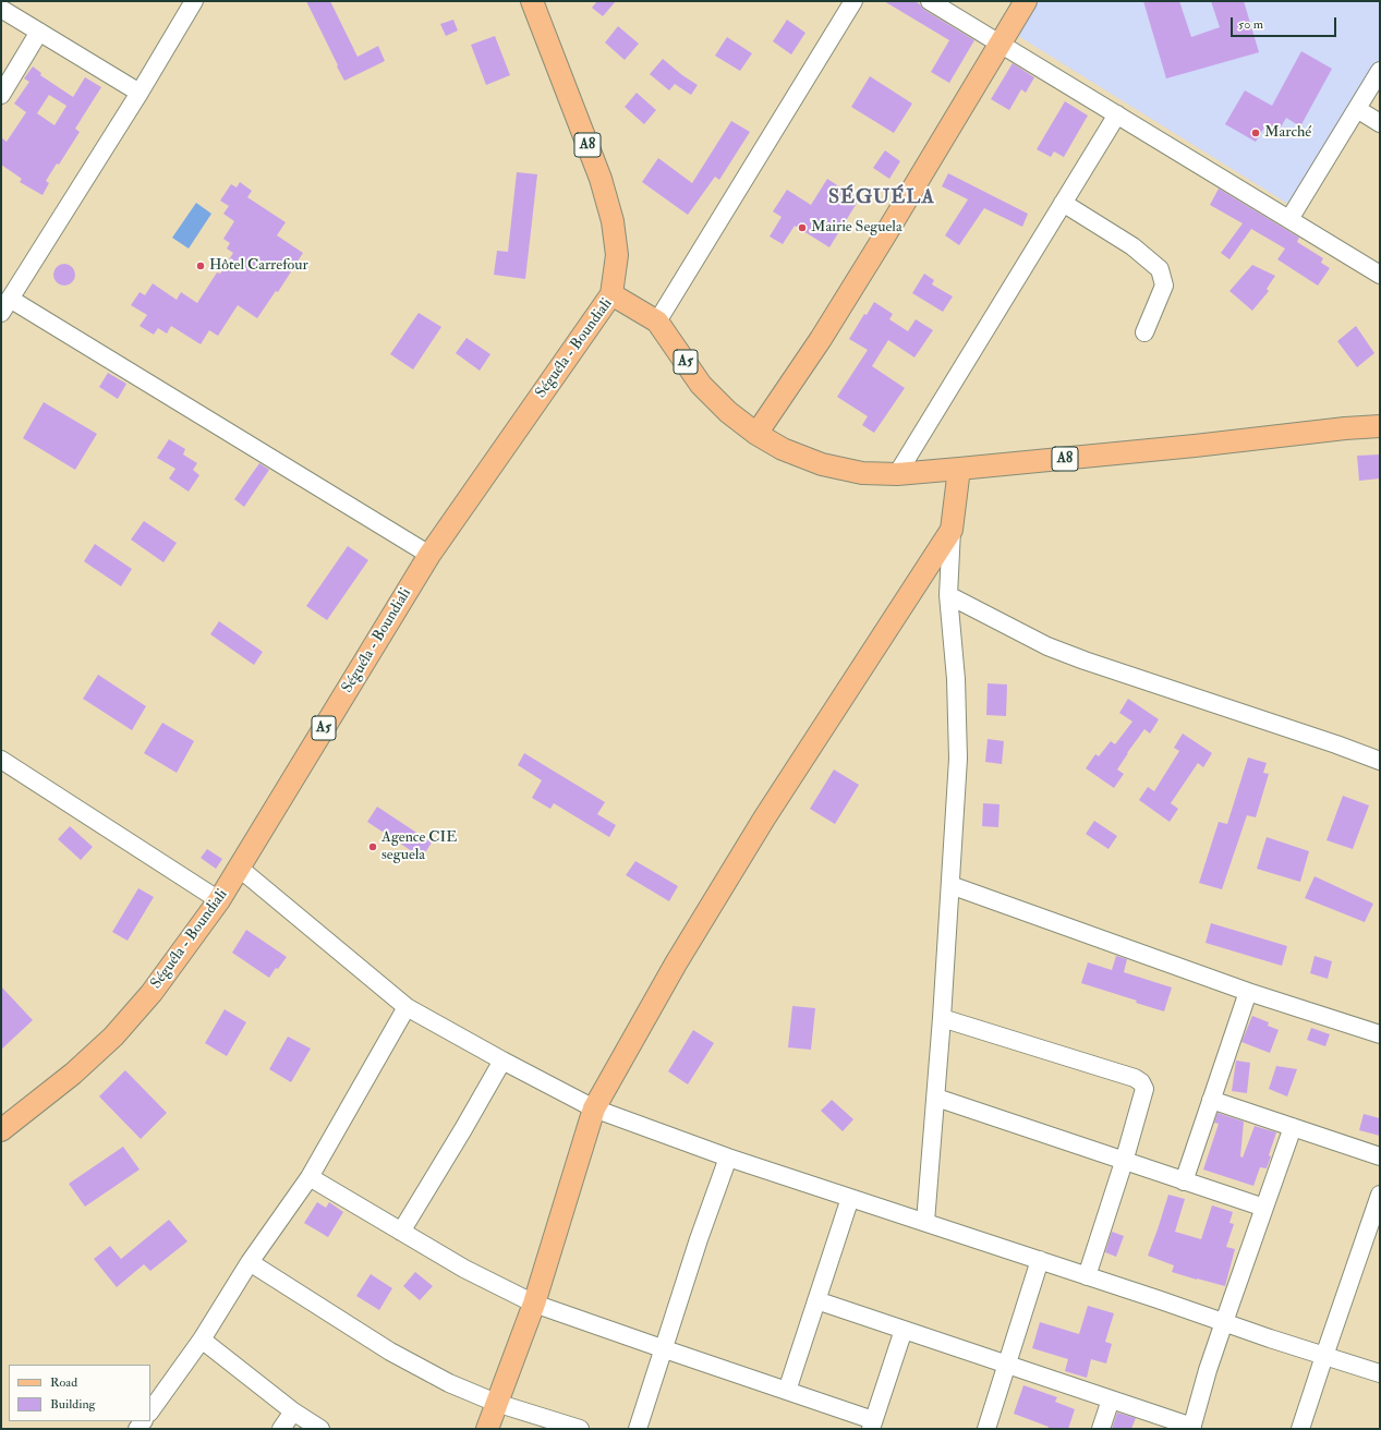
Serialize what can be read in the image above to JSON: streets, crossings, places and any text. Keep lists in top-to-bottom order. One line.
{"streets":{"main road":["A8","Séguéla - Boundiali","A5"]},"crossings":[["A8","Séguéla - Boundiali"]],"districts":["SÉGUÉLA"],"places":["Marché","Mairie Seguela","Hôtel Carrefour","Agence CIE seguela"],"legend":["Road","Building"],"scale_bar":"50 m"}
